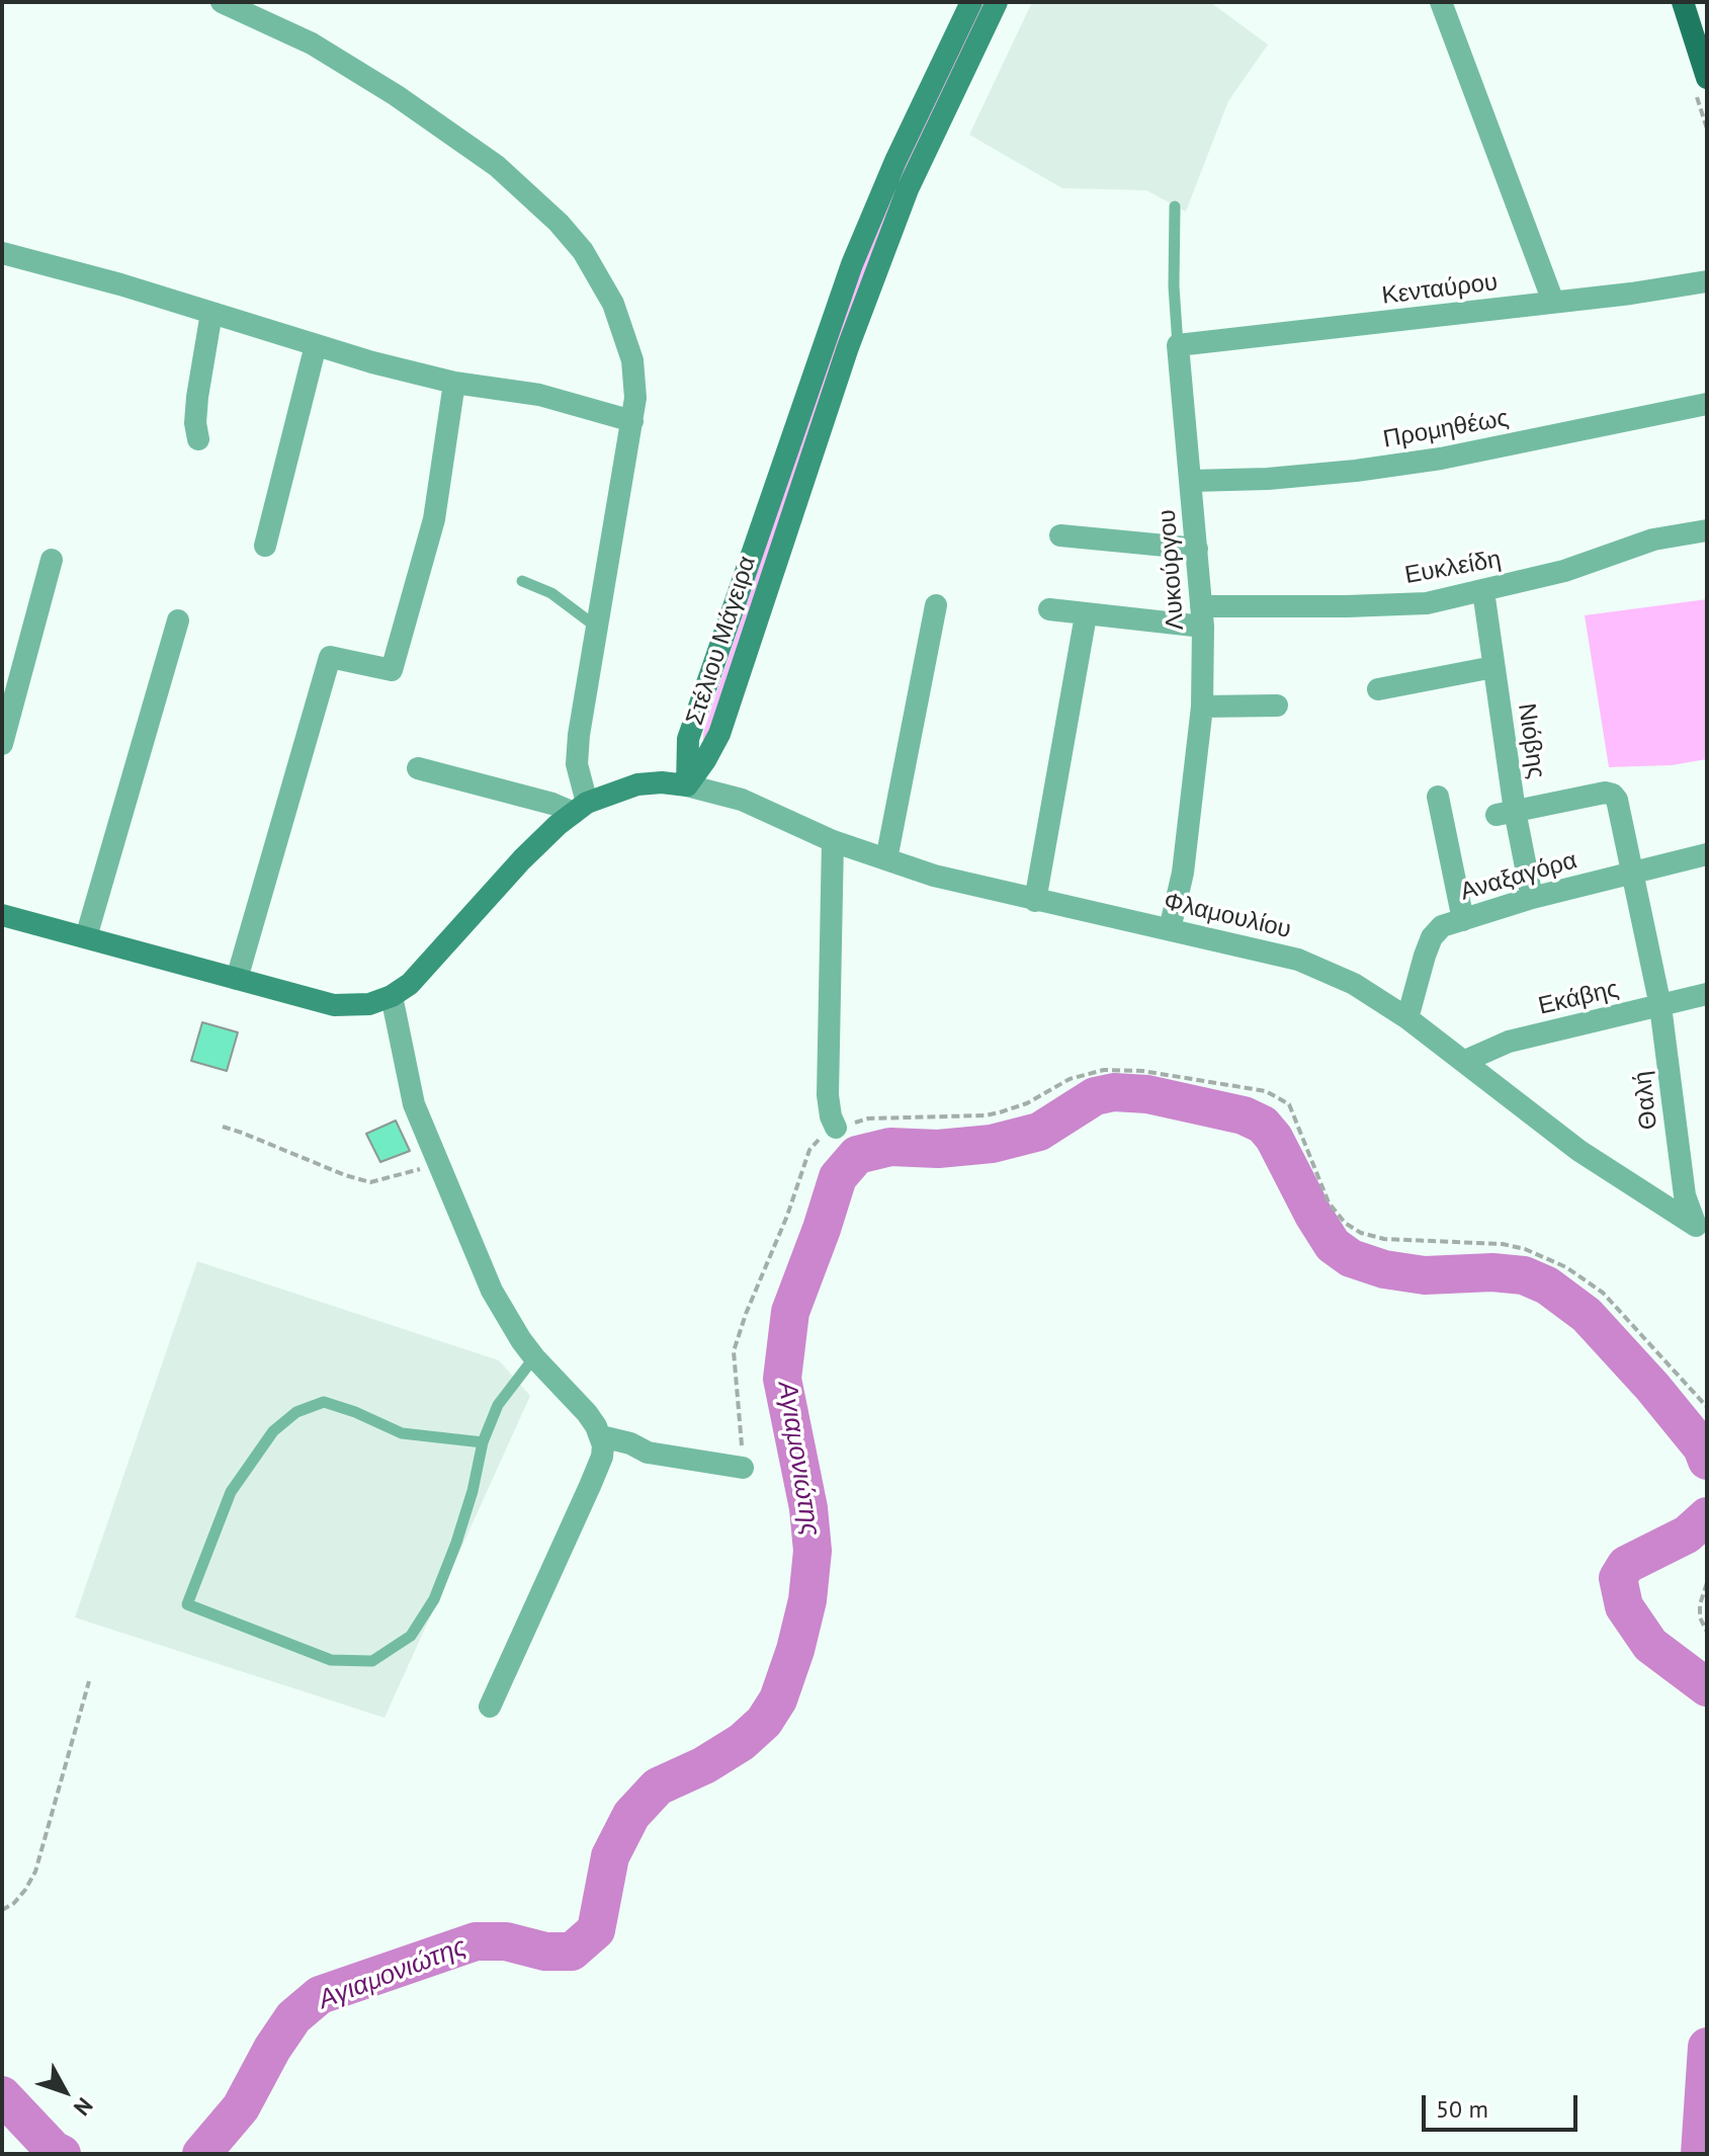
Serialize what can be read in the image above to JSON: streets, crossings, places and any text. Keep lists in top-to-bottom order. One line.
{"streets":{"main road":["Στέλιου Μάγειρα"],"street":["Κενταύρου","Προμηθέως","Ευκλείδη","Λυκούργου","Νιόβης","Αναξαγόρα","Φλαμουλίου","Εκάβης","Θαλή"]},"crossings":[["Κενταύρου","Λυκούργου"],["Προμηθέως","Λυκούργου"],["Ευκλείδη","Λυκούργου"],["Ευκλείδη","Νιόβης"],["Λυκούργου","Φλαμουλίου"],["Στέλιου Μάγειρα","Φλαμουλίου"],["Νιόβης","Αναξαγόρα"],["Νιόβης","Θαλή"],["Αναξαγόρα","Φλαμουλίου"],["Αναξαγόρα","Θαλή"],["Φλαμουλίου","Εκάβης"],["Φλαμουλίου","Θαλή"],["Εκάβης","Θαλή"]],"water":["Αγιαμονιώτης"],"scale_bar":"50 m","north":"bottom right"}
